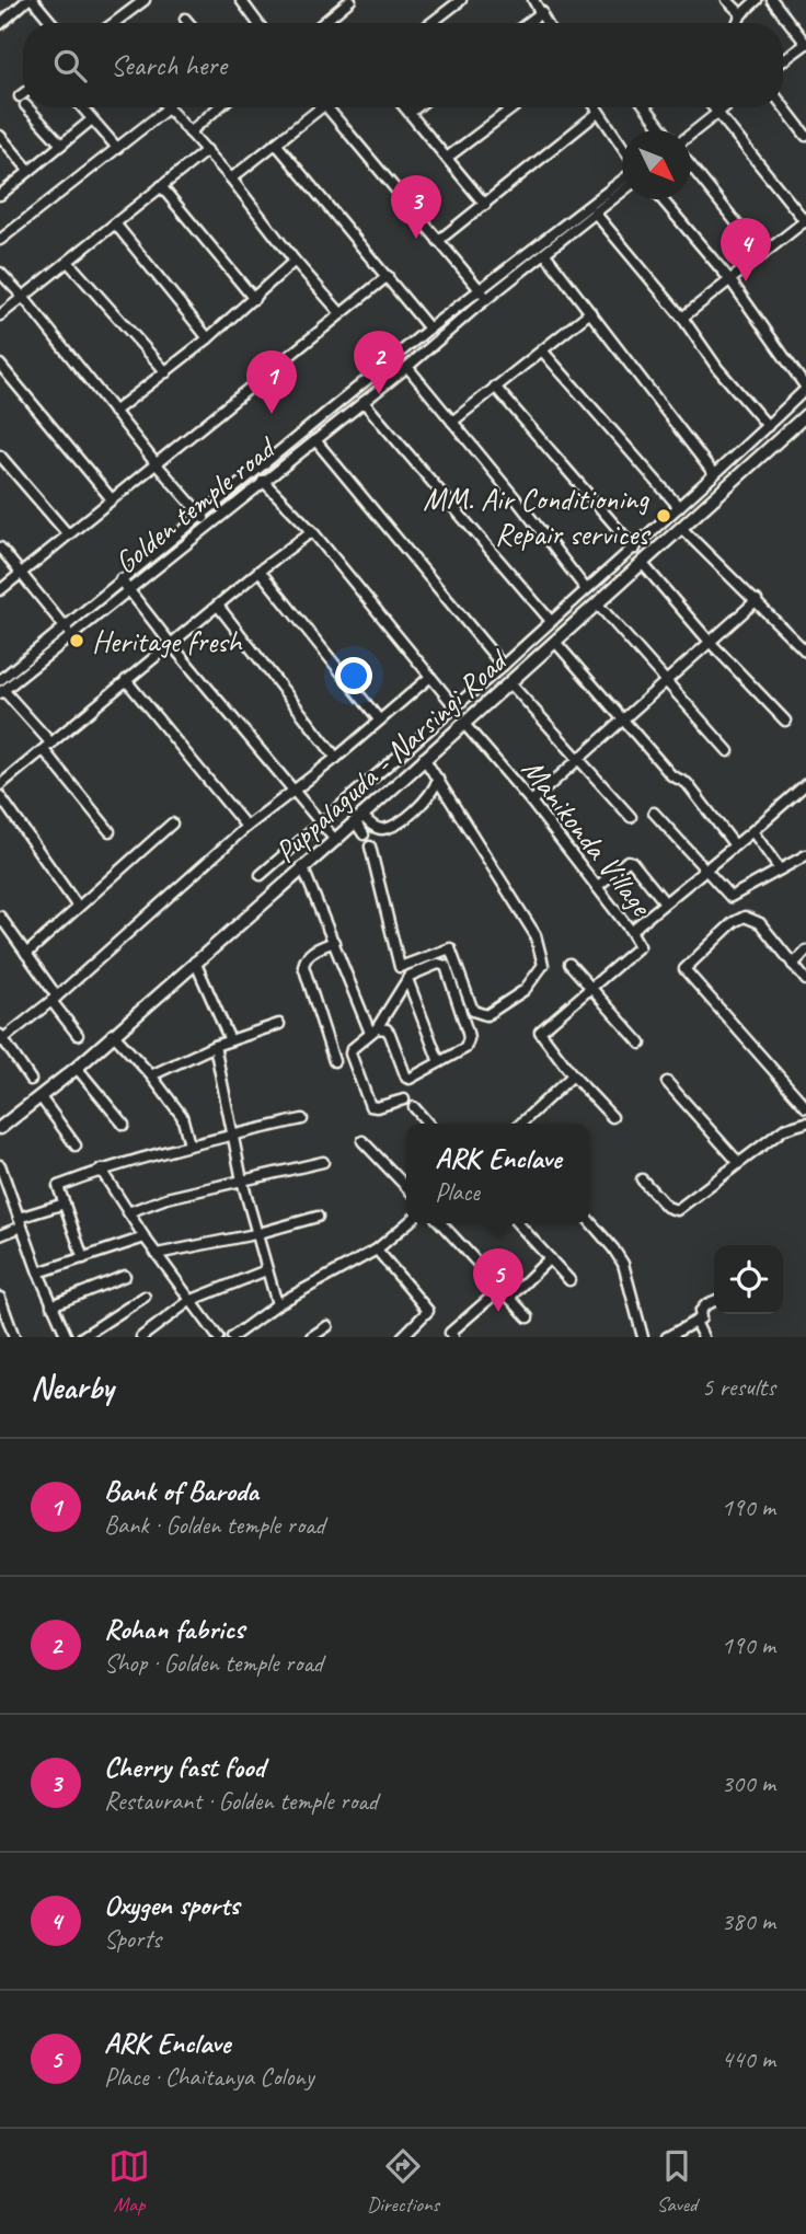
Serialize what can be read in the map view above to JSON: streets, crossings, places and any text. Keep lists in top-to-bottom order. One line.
{"streets":{"street":["Golden temple road","Puppalaguda - Narsingi Road","Manikonda Village"]},"crossings":[["Puppalaguda - Narsingi Road","Manikonda Village"]],"places":["MM. Air Conditioning Repair services","Heritage fresh"],"north":"bottom right","page":{"search":"Search here","pins":["3","4","2","1","5"],"popup":["ARK Enclave","Place"],"heading":["Nearby","5 results"],"list":[{"mark":"1","name":"Bank of Baroda","note":"Bank · Golden temple road","value":"190 m"},{"mark":"2","name":"Rohan fabrics","note":"Shop · Golden temple road","value":"190 m"},{"mark":"3","name":"Cherry fast food","note":"Restaurant · Golden temple road","value":"300 m"},{"mark":"4","name":"Oxygen sports","note":"Sports","value":"380 m"},{"mark":"5","name":"ARK Enclave","note":"Place · Chaitanya Colony","value":"440 m"}],"nav":["Map","Directions","Saved"]}}
